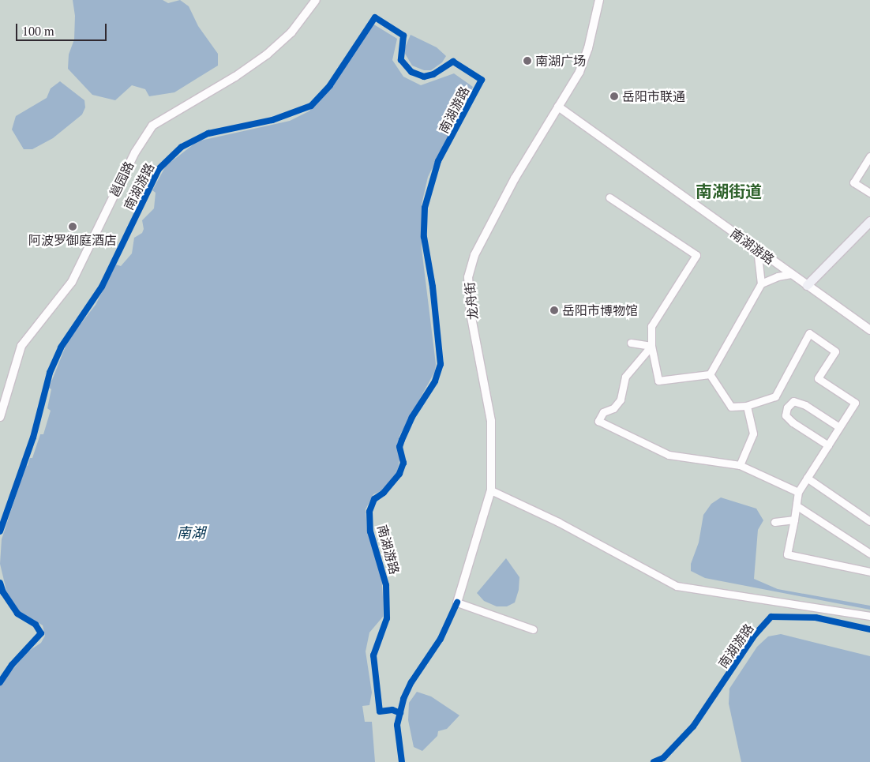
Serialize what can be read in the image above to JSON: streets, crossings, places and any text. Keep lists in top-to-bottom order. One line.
{"streets":{"street":["南湖游路","邕园路","龙舟街"]},"crossings":[["南湖游路","龙舟街"]],"districts":["南湖街道"],"water":["南湖"],"places":["南湖广场","岳阳市联通","阿波罗御庭酒店","岳阳市博物馆"],"scale_bar":"100 m"}
